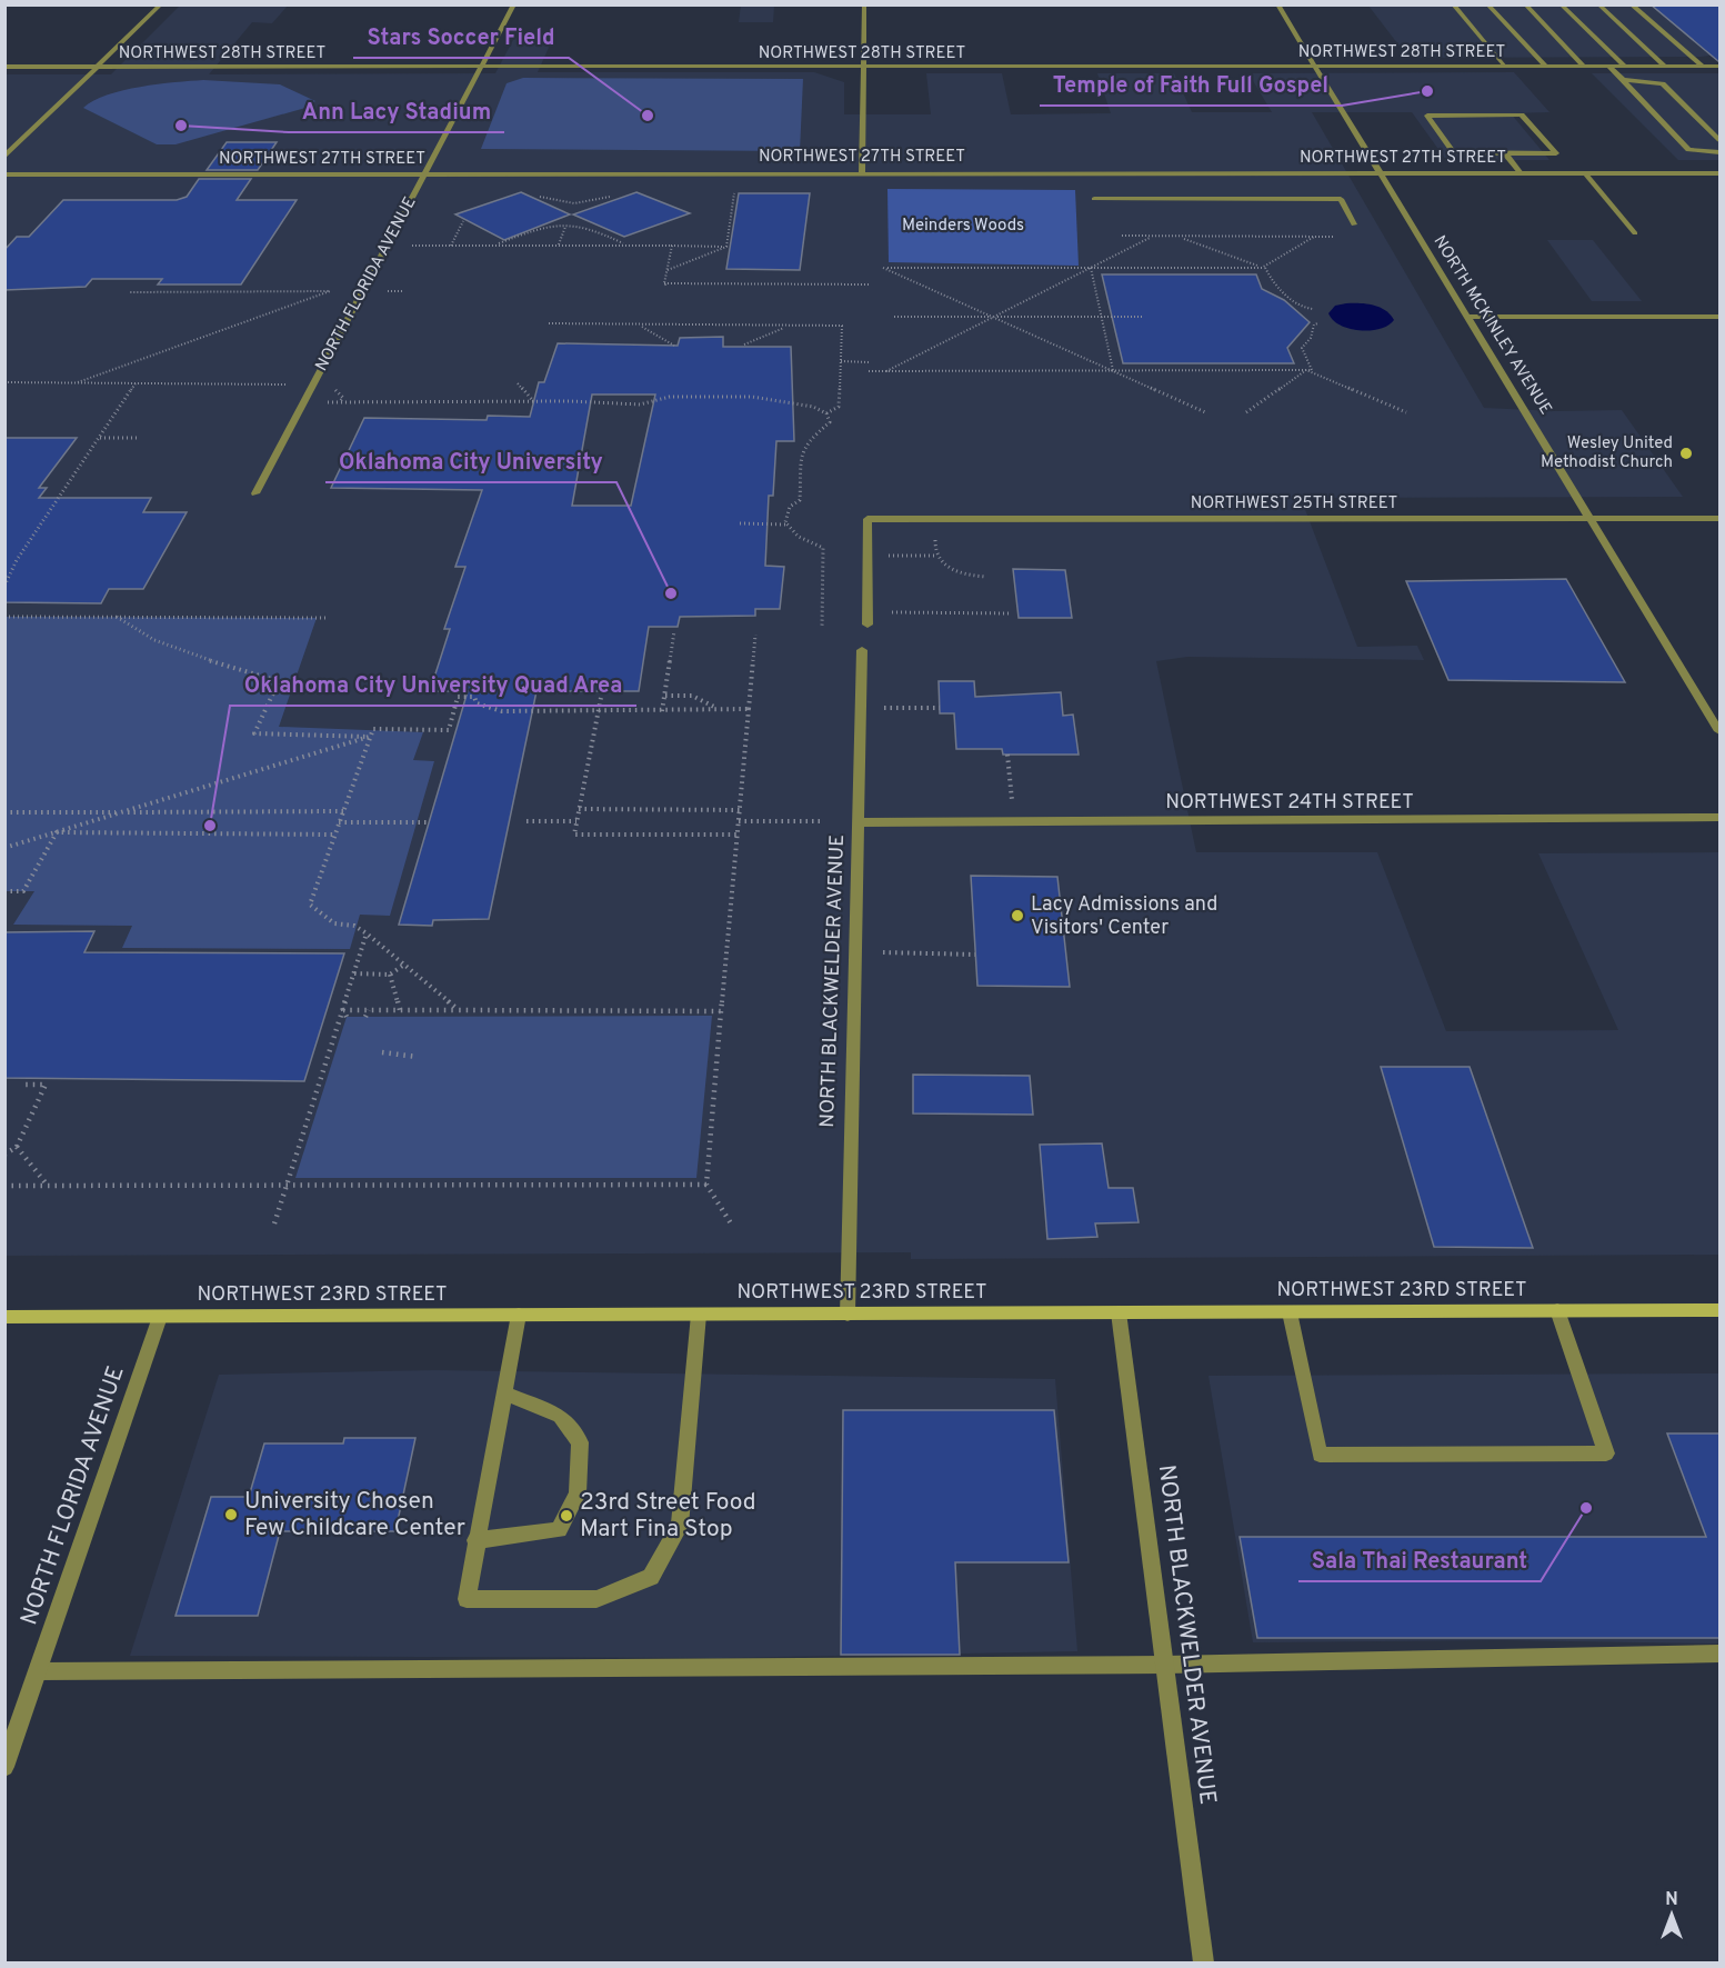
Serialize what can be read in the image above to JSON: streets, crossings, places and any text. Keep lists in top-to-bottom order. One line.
{"streets":{"main road":["NORTHWEST 23RD STREET"],"street":["NORTHWEST 28TH STREET","NORTHWEST 27TH STREET","NORTH FLORIDA AVENUE","NORTH MCKINLEY AVENUE","NORTHWEST 25TH STREET","NORTHWEST 24TH STREET","NORTH BLACKWELDER AVENUE"]},"crossings":[["NORTHWEST 28TH STREET","NORTH FLORIDA AVENUE"],["NORTHWEST 28TH STREET","NORTH MCKINLEY AVENUE"],["NORTHWEST 27TH STREET","NORTH FLORIDA AVENUE"],["NORTHWEST 27TH STREET","NORTH MCKINLEY AVENUE"],["NORTH FLORIDA AVENUE","NORTHWEST 23RD STREET"],["NORTH MCKINLEY AVENUE","NORTHWEST 25TH STREET"],["NORTHWEST 24TH STREET","NORTH BLACKWELDER AVENUE"],["NORTH BLACKWELDER AVENUE","NORTHWEST 23RD STREET"]],"parks":["Meinders Woods"],"places":["Temple of Faith Full Gospel","Stars Soccer Field","Ann Lacy Stadium","Wesley United Methodist Church","Oklahoma City University","Oklahoma City University Quad Area","Lacy Admissions and Visitors' Center","Sala Thai Restaurant","University Chosen Few Childcare Center","23rd Street Food Mart Fina Stop"],"north":"top"}
